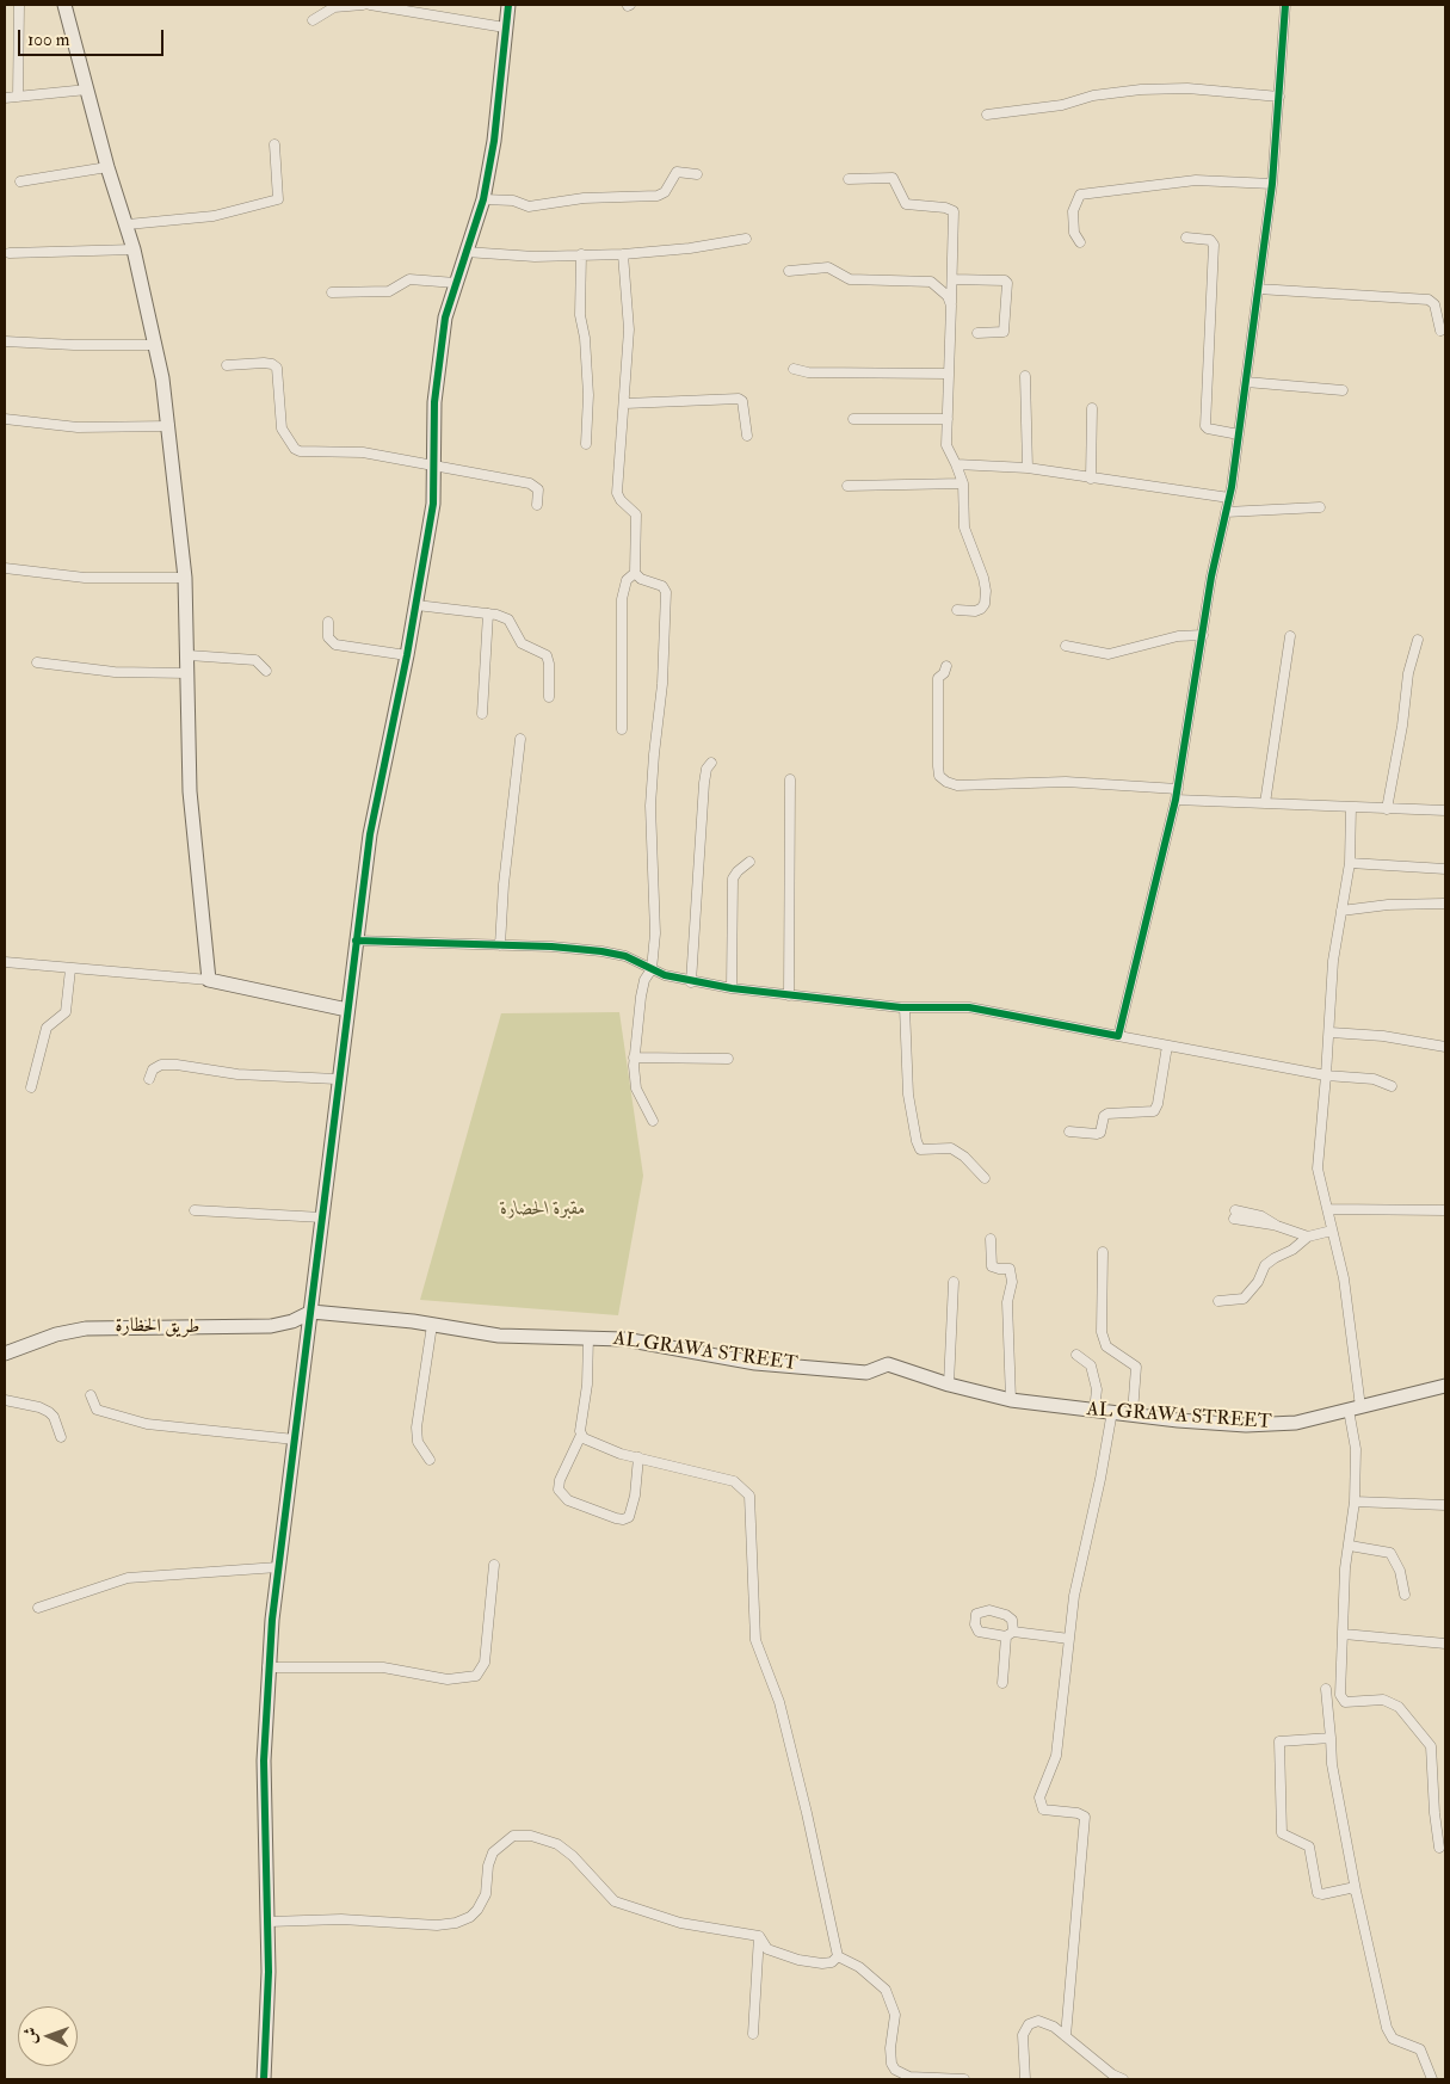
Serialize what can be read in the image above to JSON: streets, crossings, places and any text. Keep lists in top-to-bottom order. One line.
{"streets":{"street":["طريق الحظارة","AL GRAWA STREET"]},"crossings":[["طريق الحظارة","AL GRAWA STREET"]],"parks":["مقبرة الحضارة"],"scale_bar":"100 m","north":"left"}
